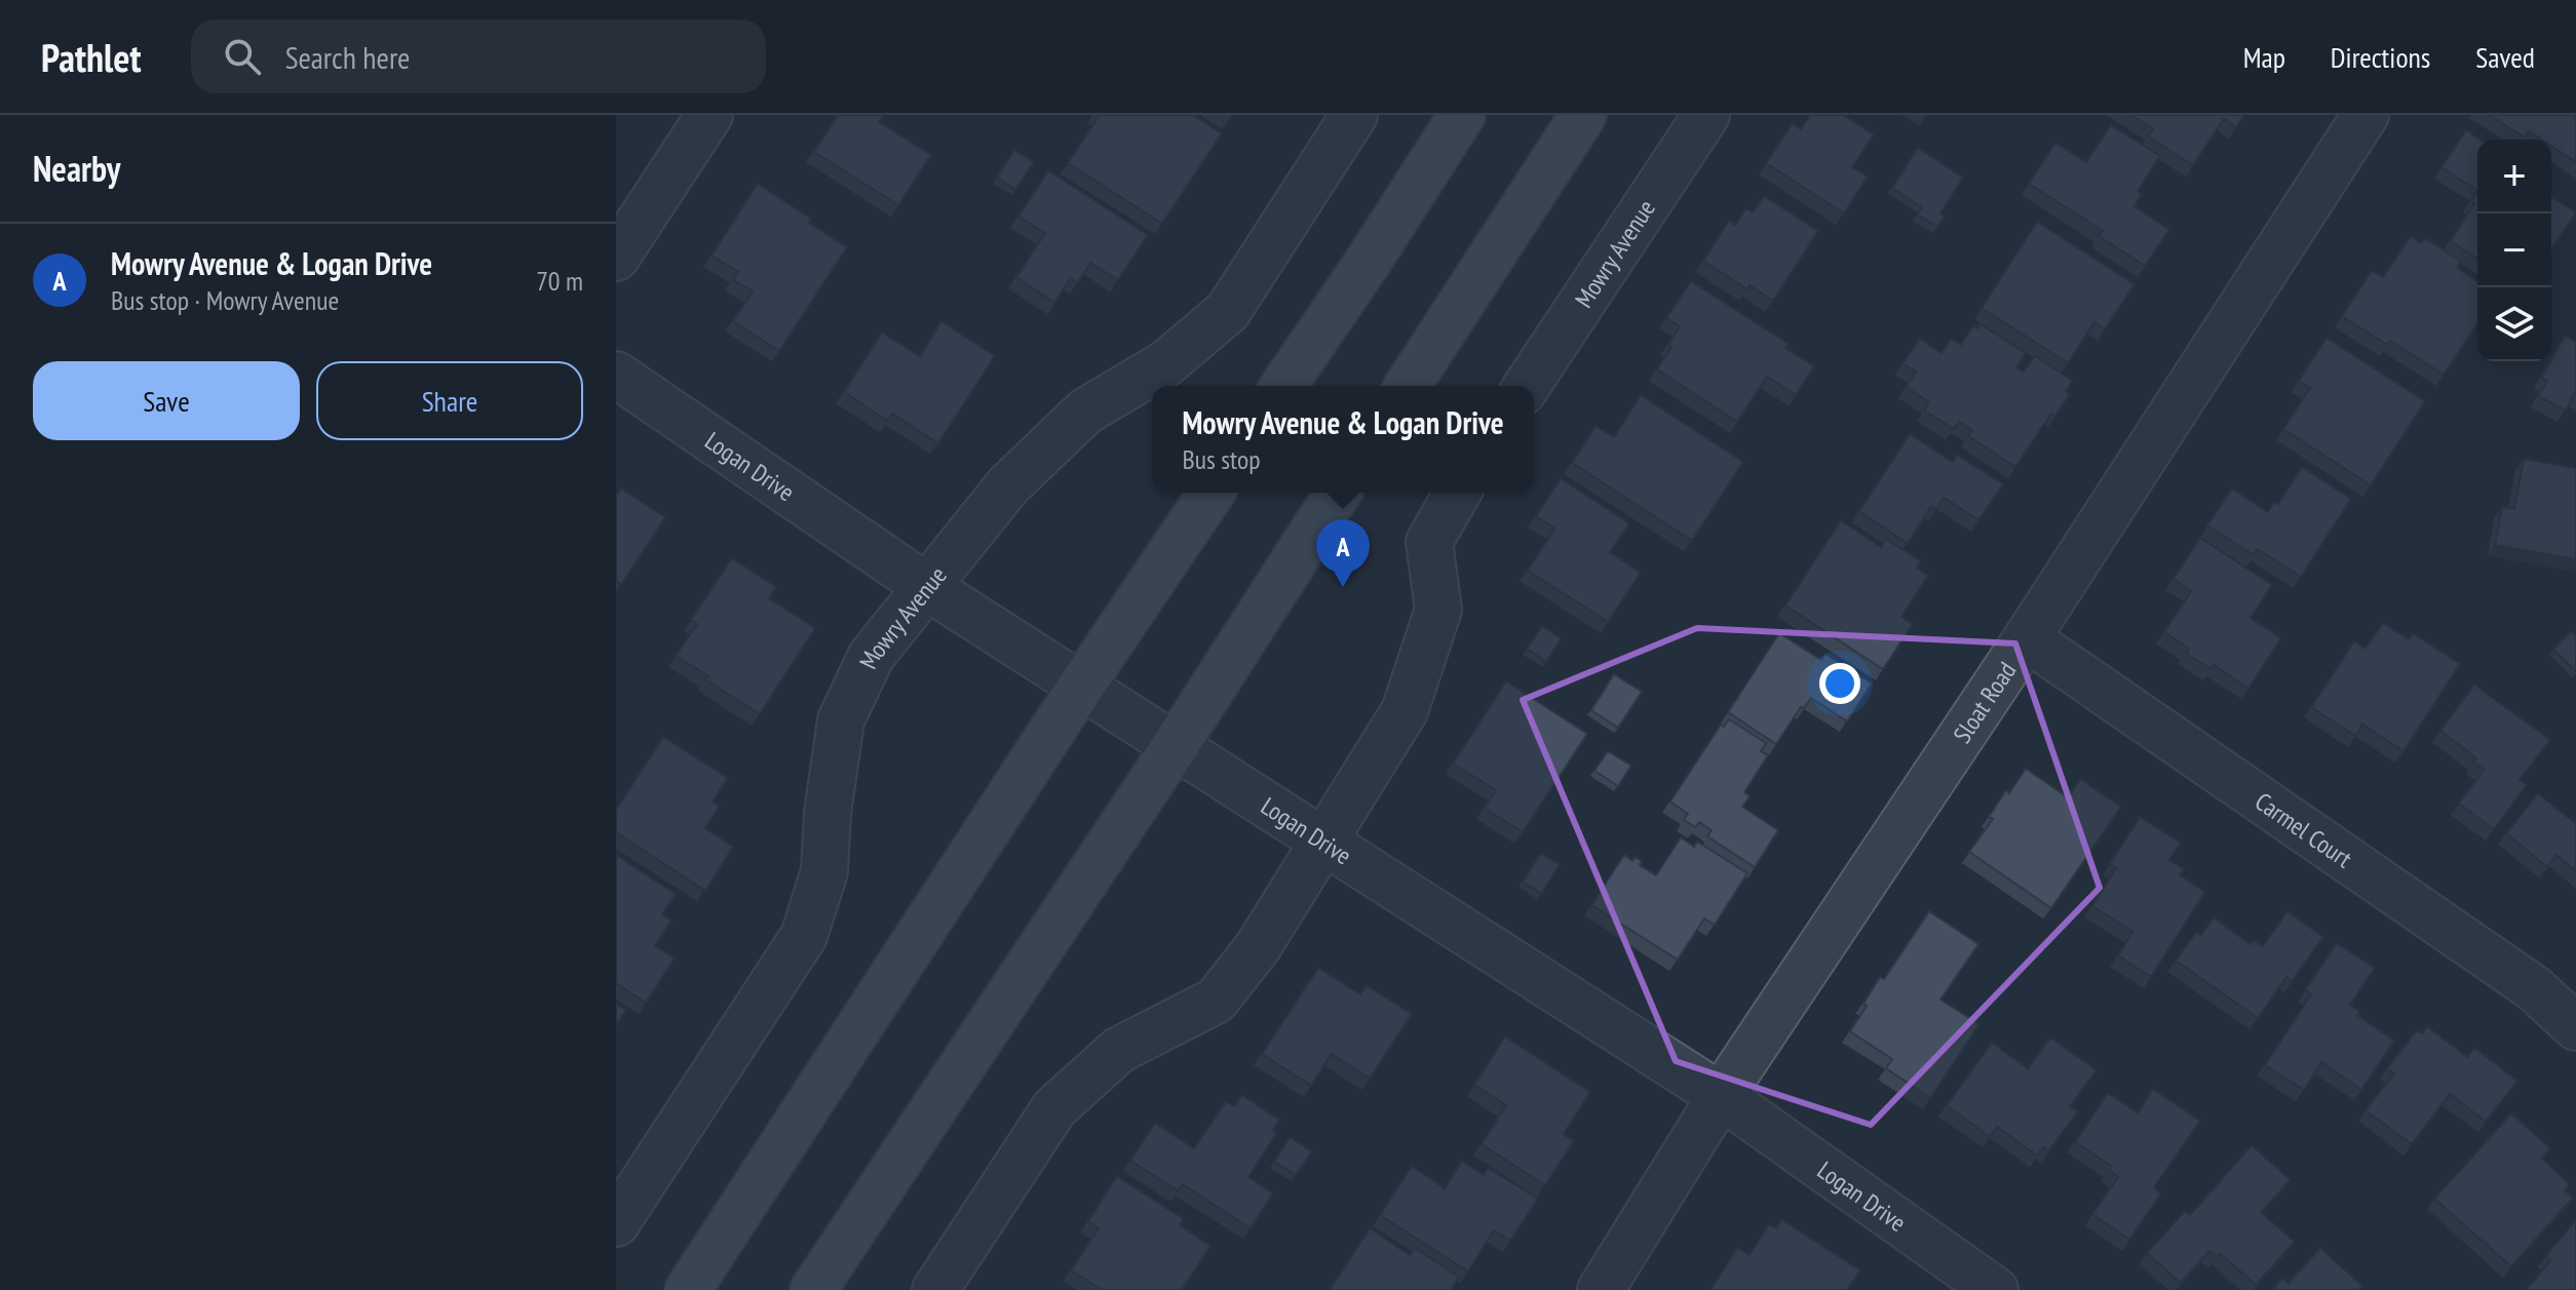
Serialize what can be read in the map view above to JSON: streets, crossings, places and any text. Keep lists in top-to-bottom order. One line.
{"streets":{"street":["Mowry Avenue","Logan Drive","Sloat Road","Carmel Court"]},"crossings":[["Mowry Avenue","Logan Drive"],["Logan Drive","Sloat Road"],["Sloat Road","Carmel Court"]],"page":{"header":"Pathlet","search":"Search here","nav":["Map","Directions","Saved"],"heading":"Nearby","map_buttons":["+","−"],"list":[{"mark":"A","name":"Mowry Avenue & Logan Drive","note":"Bus stop · Mowry Avenue","value":"70 m"}],"buttons":["Save","Share"],"popup":["Mowry Avenue & Logan Drive","Bus stop"],"pins":"A"}}
